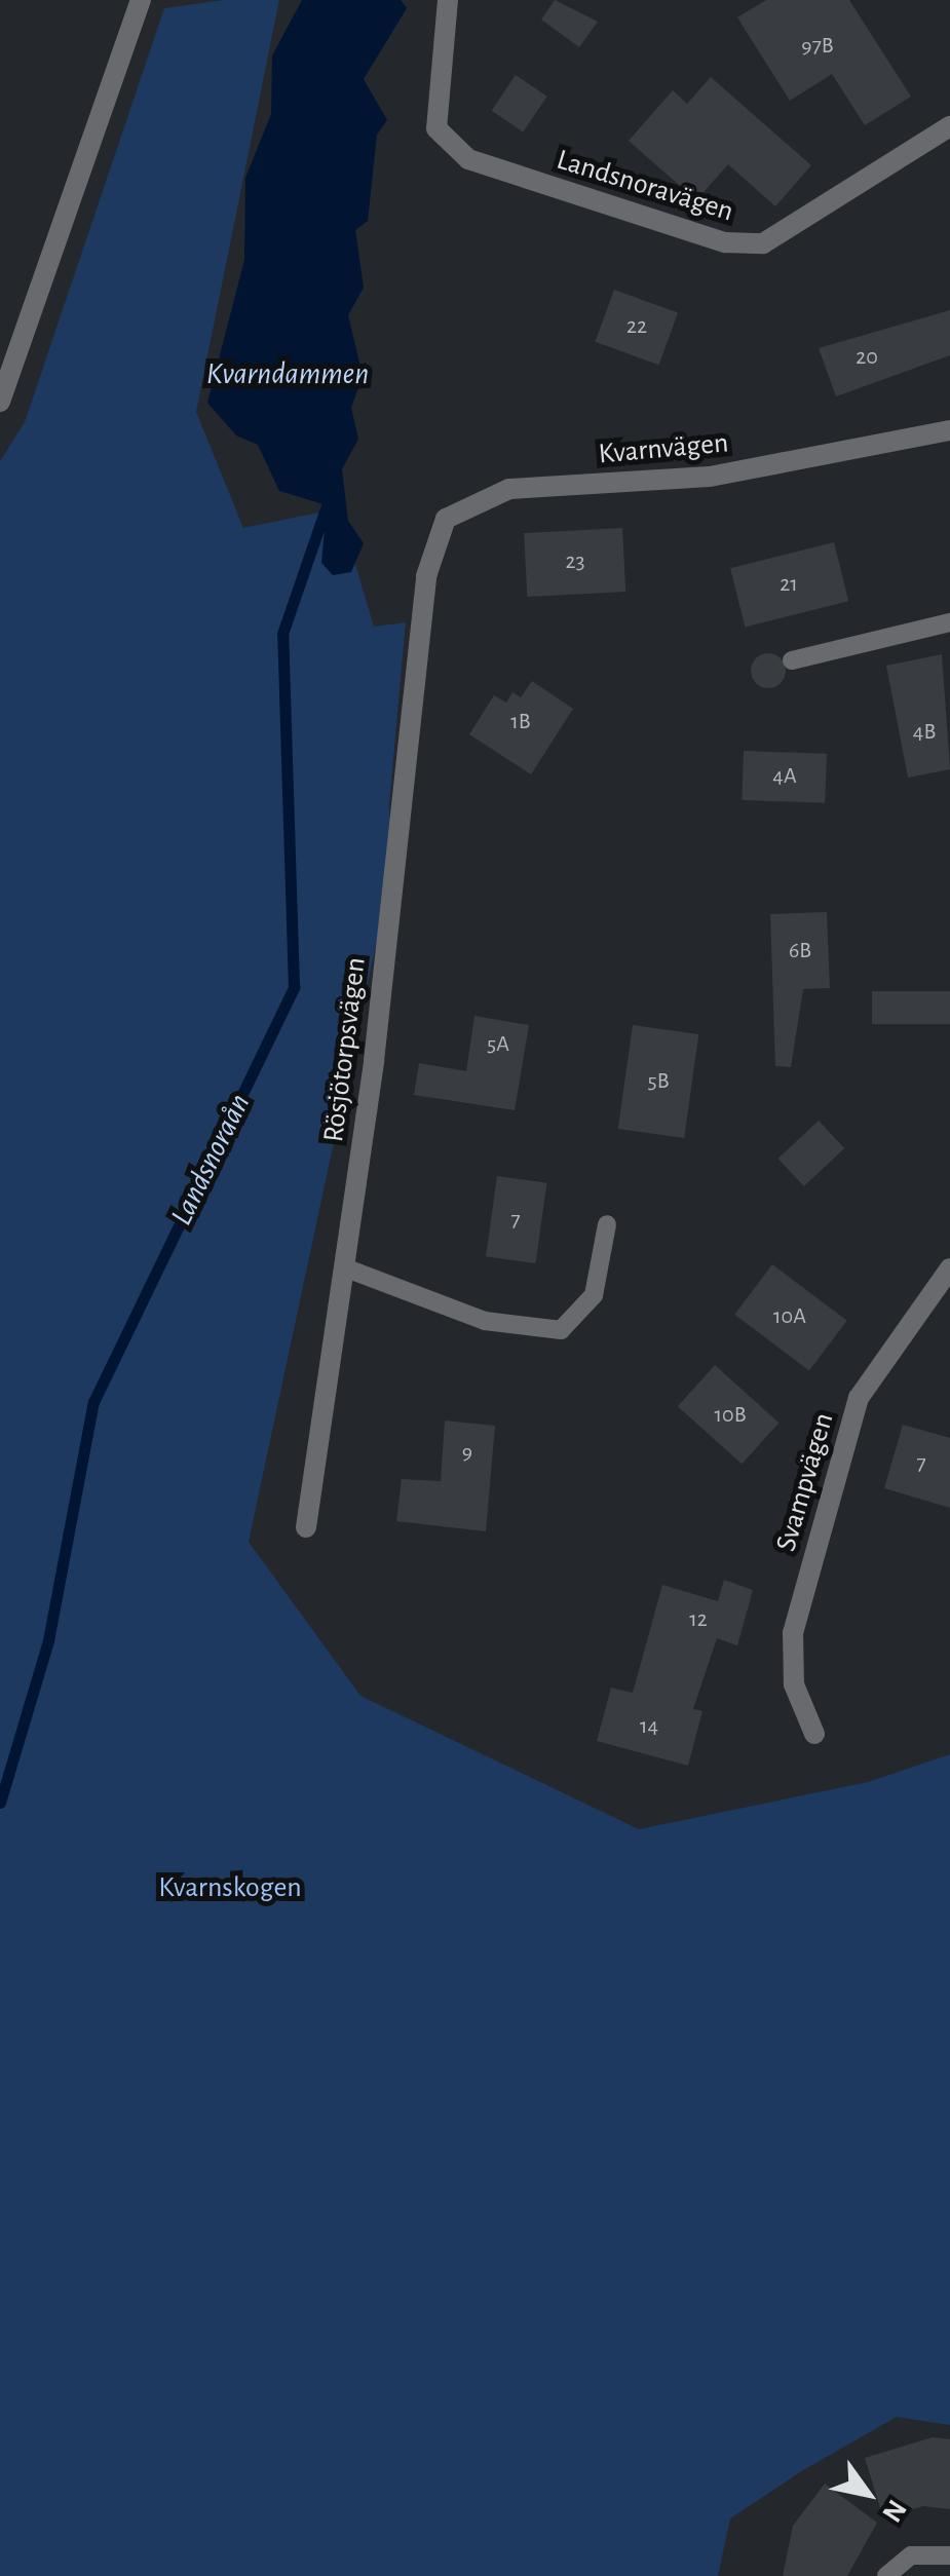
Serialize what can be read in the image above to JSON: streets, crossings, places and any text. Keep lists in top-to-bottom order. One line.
{"streets":{"street":["Landsnoravägen","Kvarnvägen","Rösjötorpsvägen","Svampvägen"]},"crossings":[["Kvarnvägen","Rösjötorpsvägen"]],"water":["Kvarndammen","Landsnoraån"],"parks":["Kvarnskogen"],"house_numbers":["97B","22","20","23","21","1B","4B","4A","6B","5A","5B","7","10A","10B","9","7","12","14"],"north":"bottom right"}
